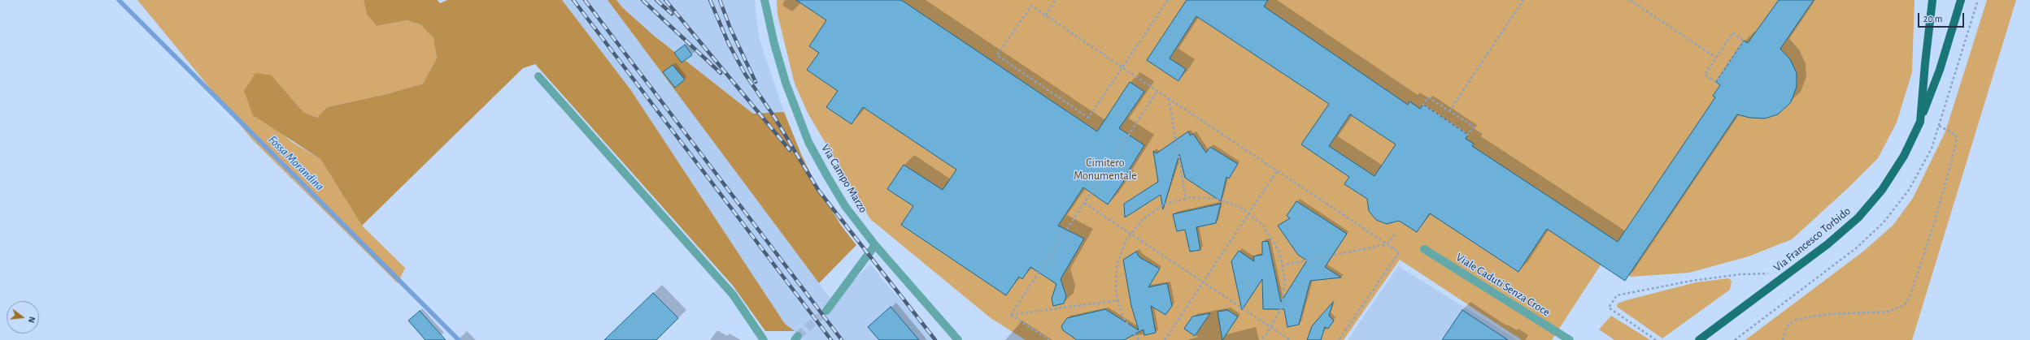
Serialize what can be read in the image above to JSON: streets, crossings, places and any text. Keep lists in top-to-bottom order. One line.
{"streets":{"main road":["Via Francesco Torbido"],"street":["Via Campo Marzo","Viale Caduti Senza Croce"]},"water":["Fossa Morandina"],"parks":["Cimitero Monumentale"],"scale_bar":"20 m","north":"right"}
